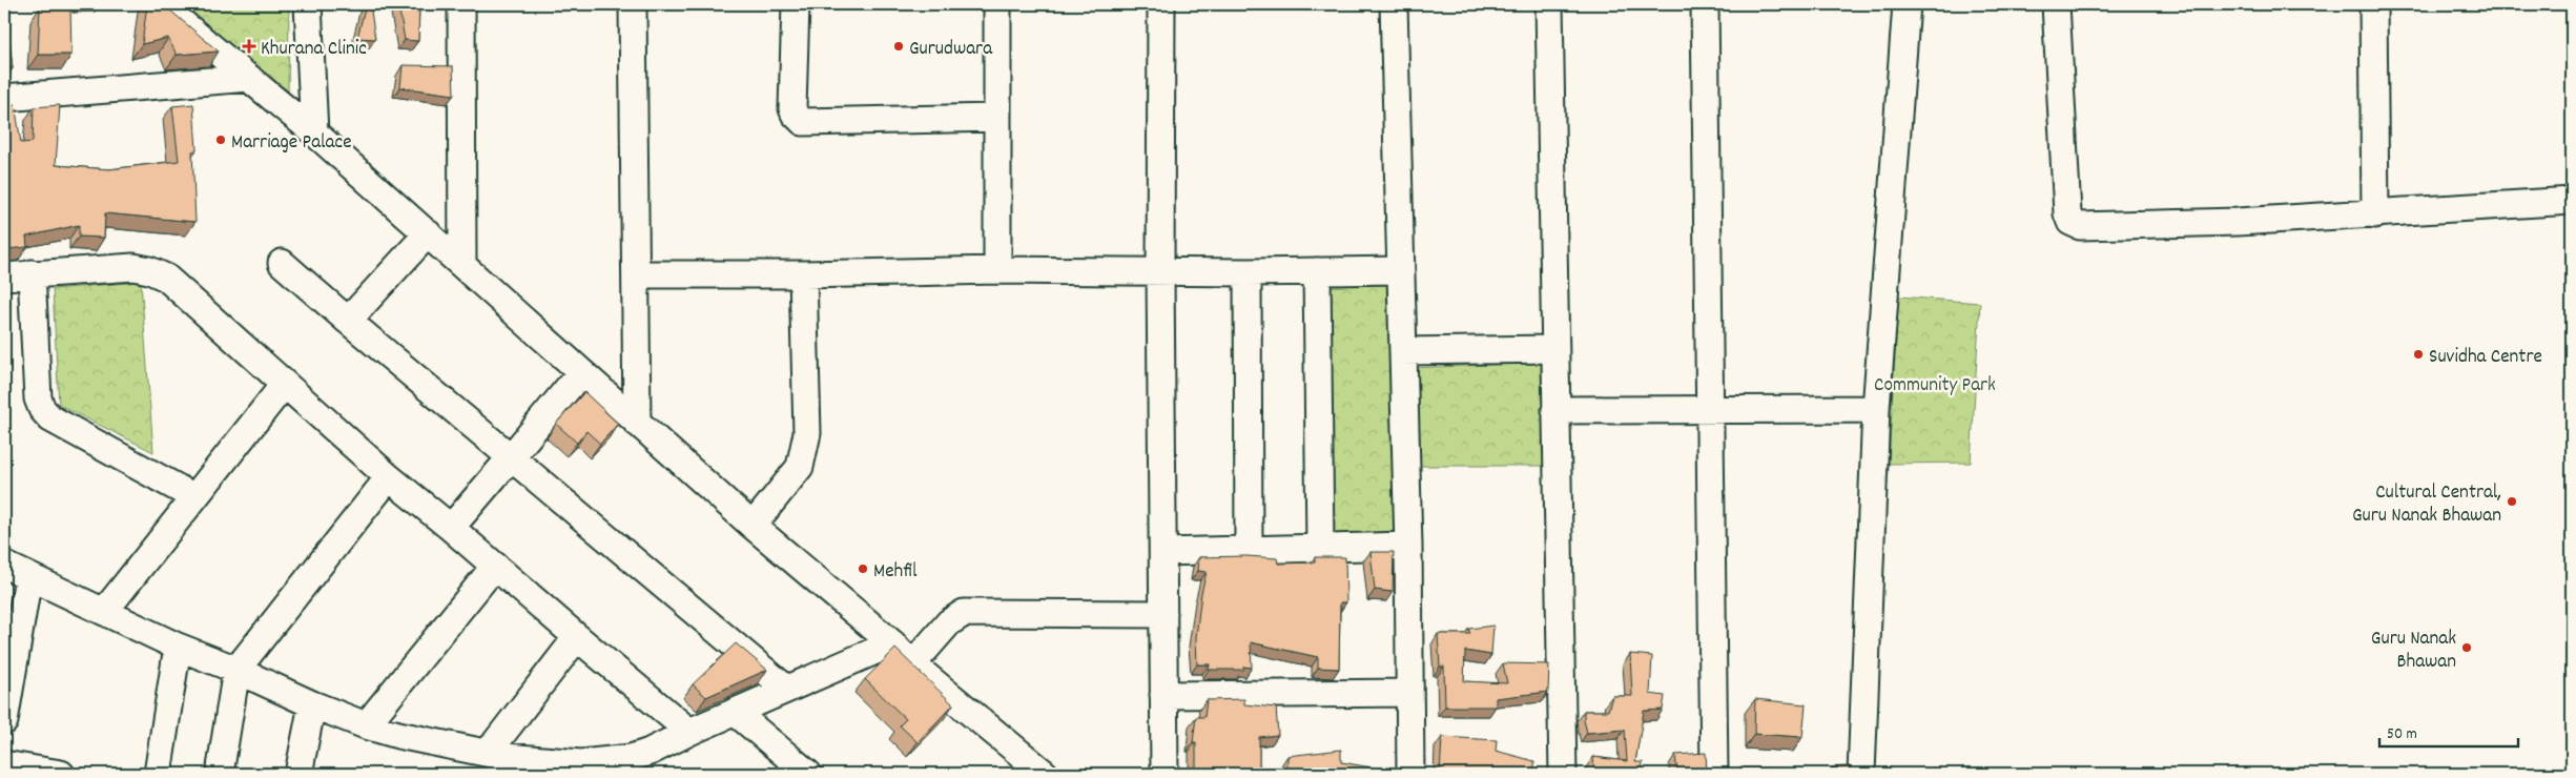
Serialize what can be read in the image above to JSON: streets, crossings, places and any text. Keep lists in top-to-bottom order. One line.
{"parks":["Community Park"],"places":{"health":["Khurana Clinic"],"other":["Gurudwara","Marriage Palace","Suvidha Centre","Cultural Central, Guru Nanak Bhawan","Mehfil","Guru Nanak Bhawan"]},"scale_bar":"50 m"}
